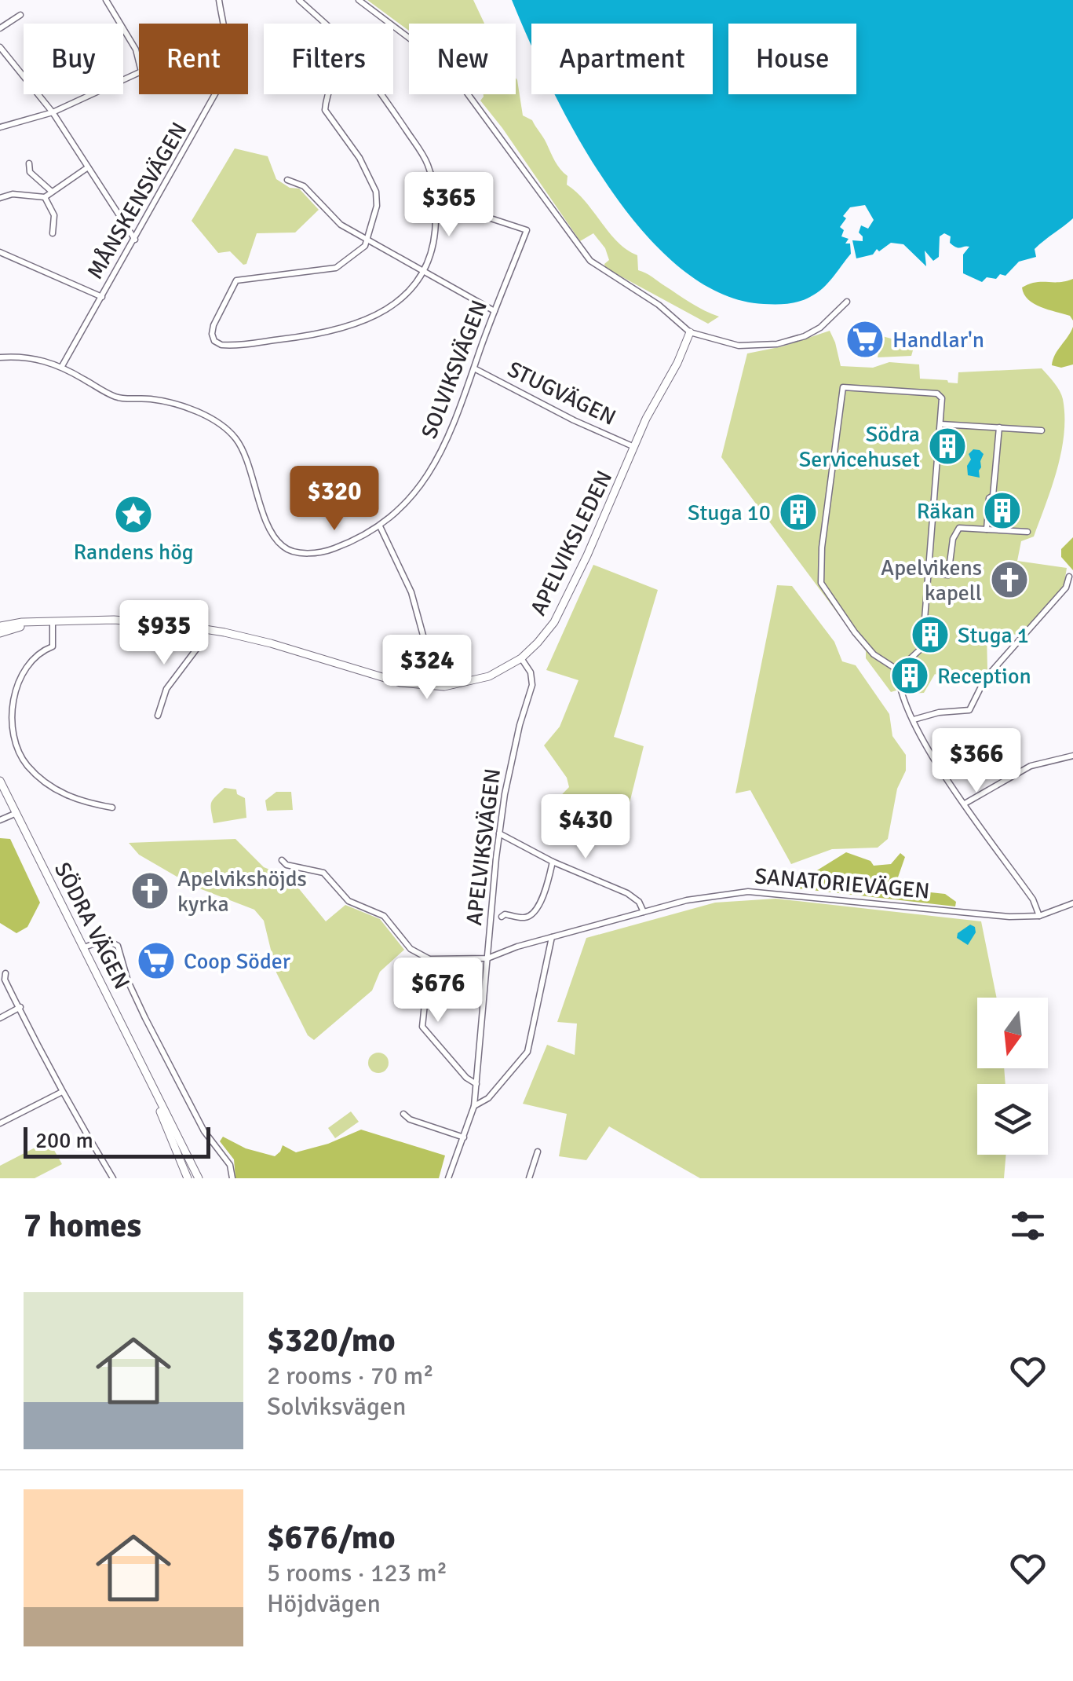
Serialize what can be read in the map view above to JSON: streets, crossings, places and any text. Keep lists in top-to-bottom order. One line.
{"streets":{"street":["MÅNSKENSVÄGEN","SOLVIKSVÄGEN","STUGVÄGEN","APELVIKSLEDEN","APELVIKSVÄGEN","SANATORIEVÄGEN","SÖDRA VÄGEN"]},"crossings":[["MÅNSKENSVÄGEN","SOLVIKSVÄGEN"],["SOLVIKSVÄGEN","STUGVÄGEN"],["STUGVÄGEN","APELVIKSLEDEN"],["APELVIKSLEDEN","APELVIKSVÄGEN"],["APELVIKSVÄGEN","SANATORIEVÄGEN"]],"places":{"supermarket":["Handlar'n","Coop Söder"],"building":["Södra Servicehuset","Räkan","Stuga 10","Stuga 1","Reception"],"place":["Randens hög"],"church":["Apelvikens kapell","Apelvikshöjds kyrka"]},"scale_bar":"200 m","north":"bottom","page":{"chip":["Buy","Rent","Filters","New","Apartment","House"],"price":["$365","$320","$935","$324","$366","$430","$676"],"scale":"200 m","heading":"7 homes","list":[{"name":"$320/mo","note":"2 rooms · 70 m² · Solviksvägen"},{"name":"$676/mo","note":"5 rooms · 123 m² · Höjdvägen"}]}}
